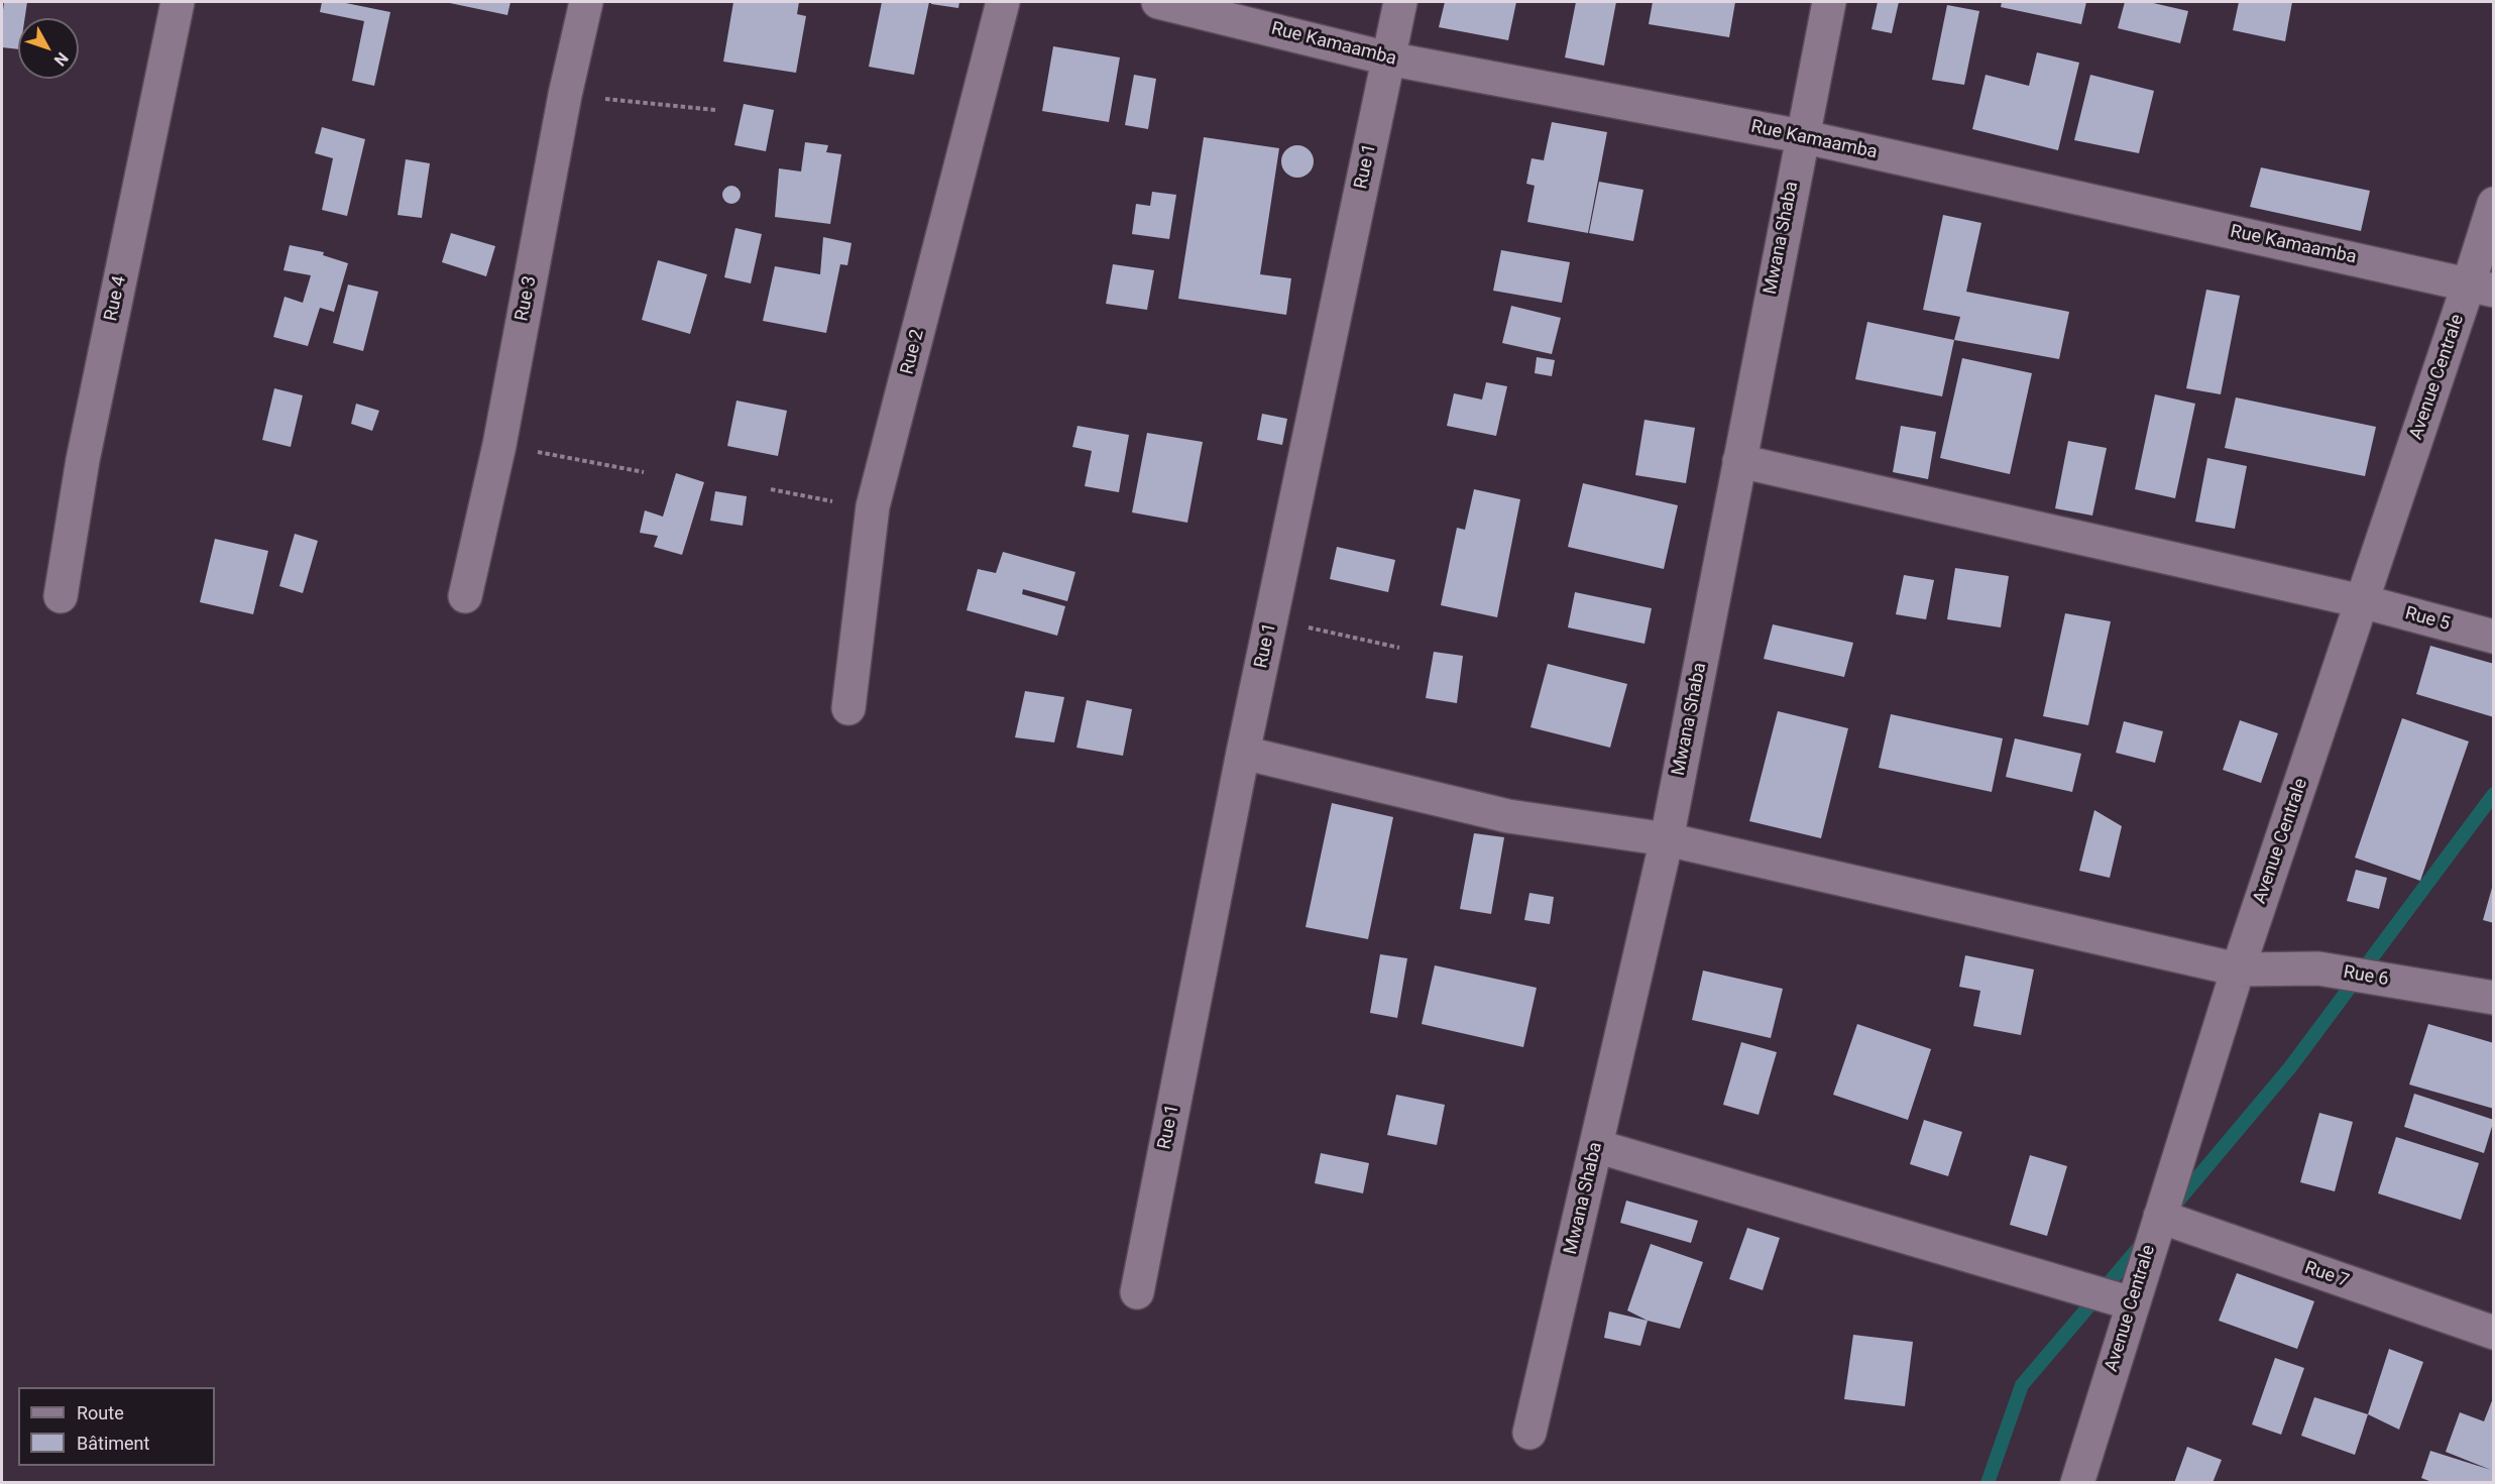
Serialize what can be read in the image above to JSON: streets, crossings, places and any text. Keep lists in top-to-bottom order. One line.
{"streets":{"street":["Rue Kamaamba","Rue 1","Mwana Shaba","Rue 4","Rue 3","Rue 2","Avenue Centrale","Rue 5","Rue 6","Rue 7"]},"crossings":[["Rue Kamaamba","Rue 1"],["Rue Kamaamba","Mwana Shaba"],["Rue Kamaamba","Avenue Centrale"],["Rue 1","Rue 6"],["Mwana Shaba","Rue 5"],["Mwana Shaba","Rue 6"],["Avenue Centrale","Rue 5"],["Avenue Centrale","Rue 6"],["Avenue Centrale","Rue 7"]],"legend":["Route","Bâtiment"],"north":"bottom right"}
